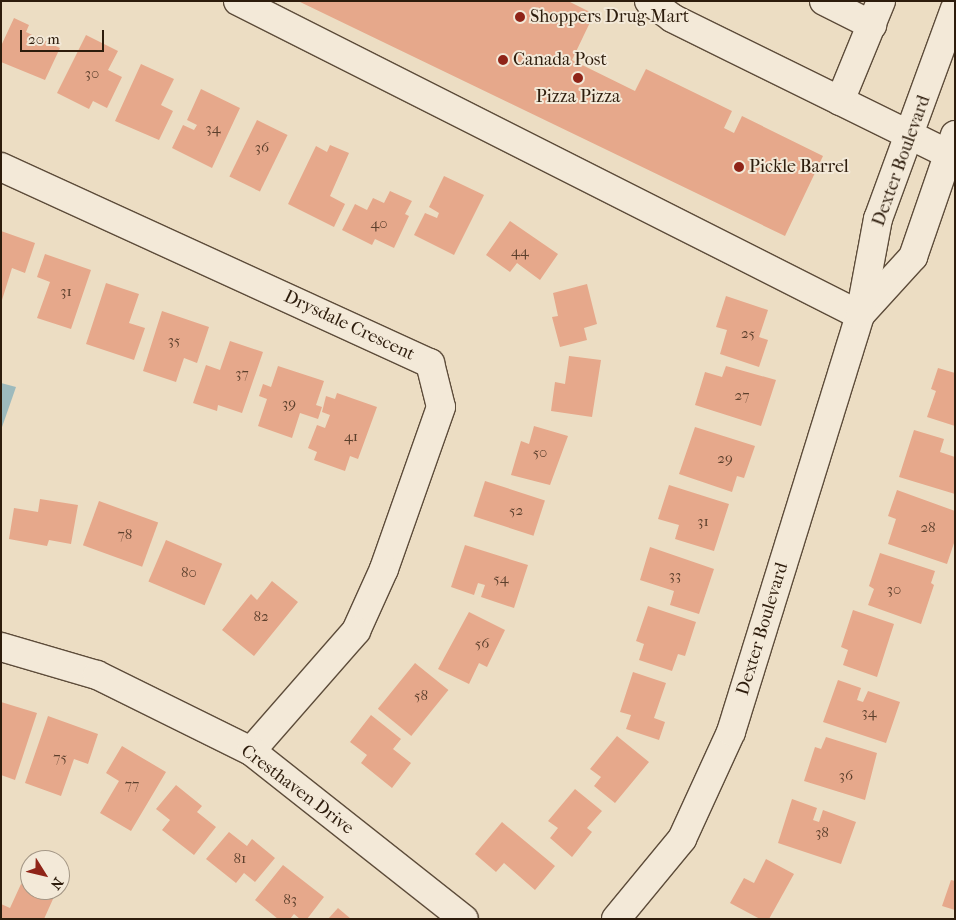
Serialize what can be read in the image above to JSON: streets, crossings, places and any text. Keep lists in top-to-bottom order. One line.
{"streets":{"street":["Dexter Boulevard","Drysdale Crescent","Cresthaven Drive"]},"crossings":[["Drysdale Crescent","Cresthaven Drive"]],"places":["Shoppers Drug Mart","Canada Post","Pizza Pizza","Pickle Barrel"],"house_numbers":["30","34","36","40","44","31","25","35","37","27","39","41","50","29","52","31","28","78","80","33","54","30","82","56","58","34","75","36","77","38","81","83"],"scale_bar":"20 m","north":"bottom right"}
